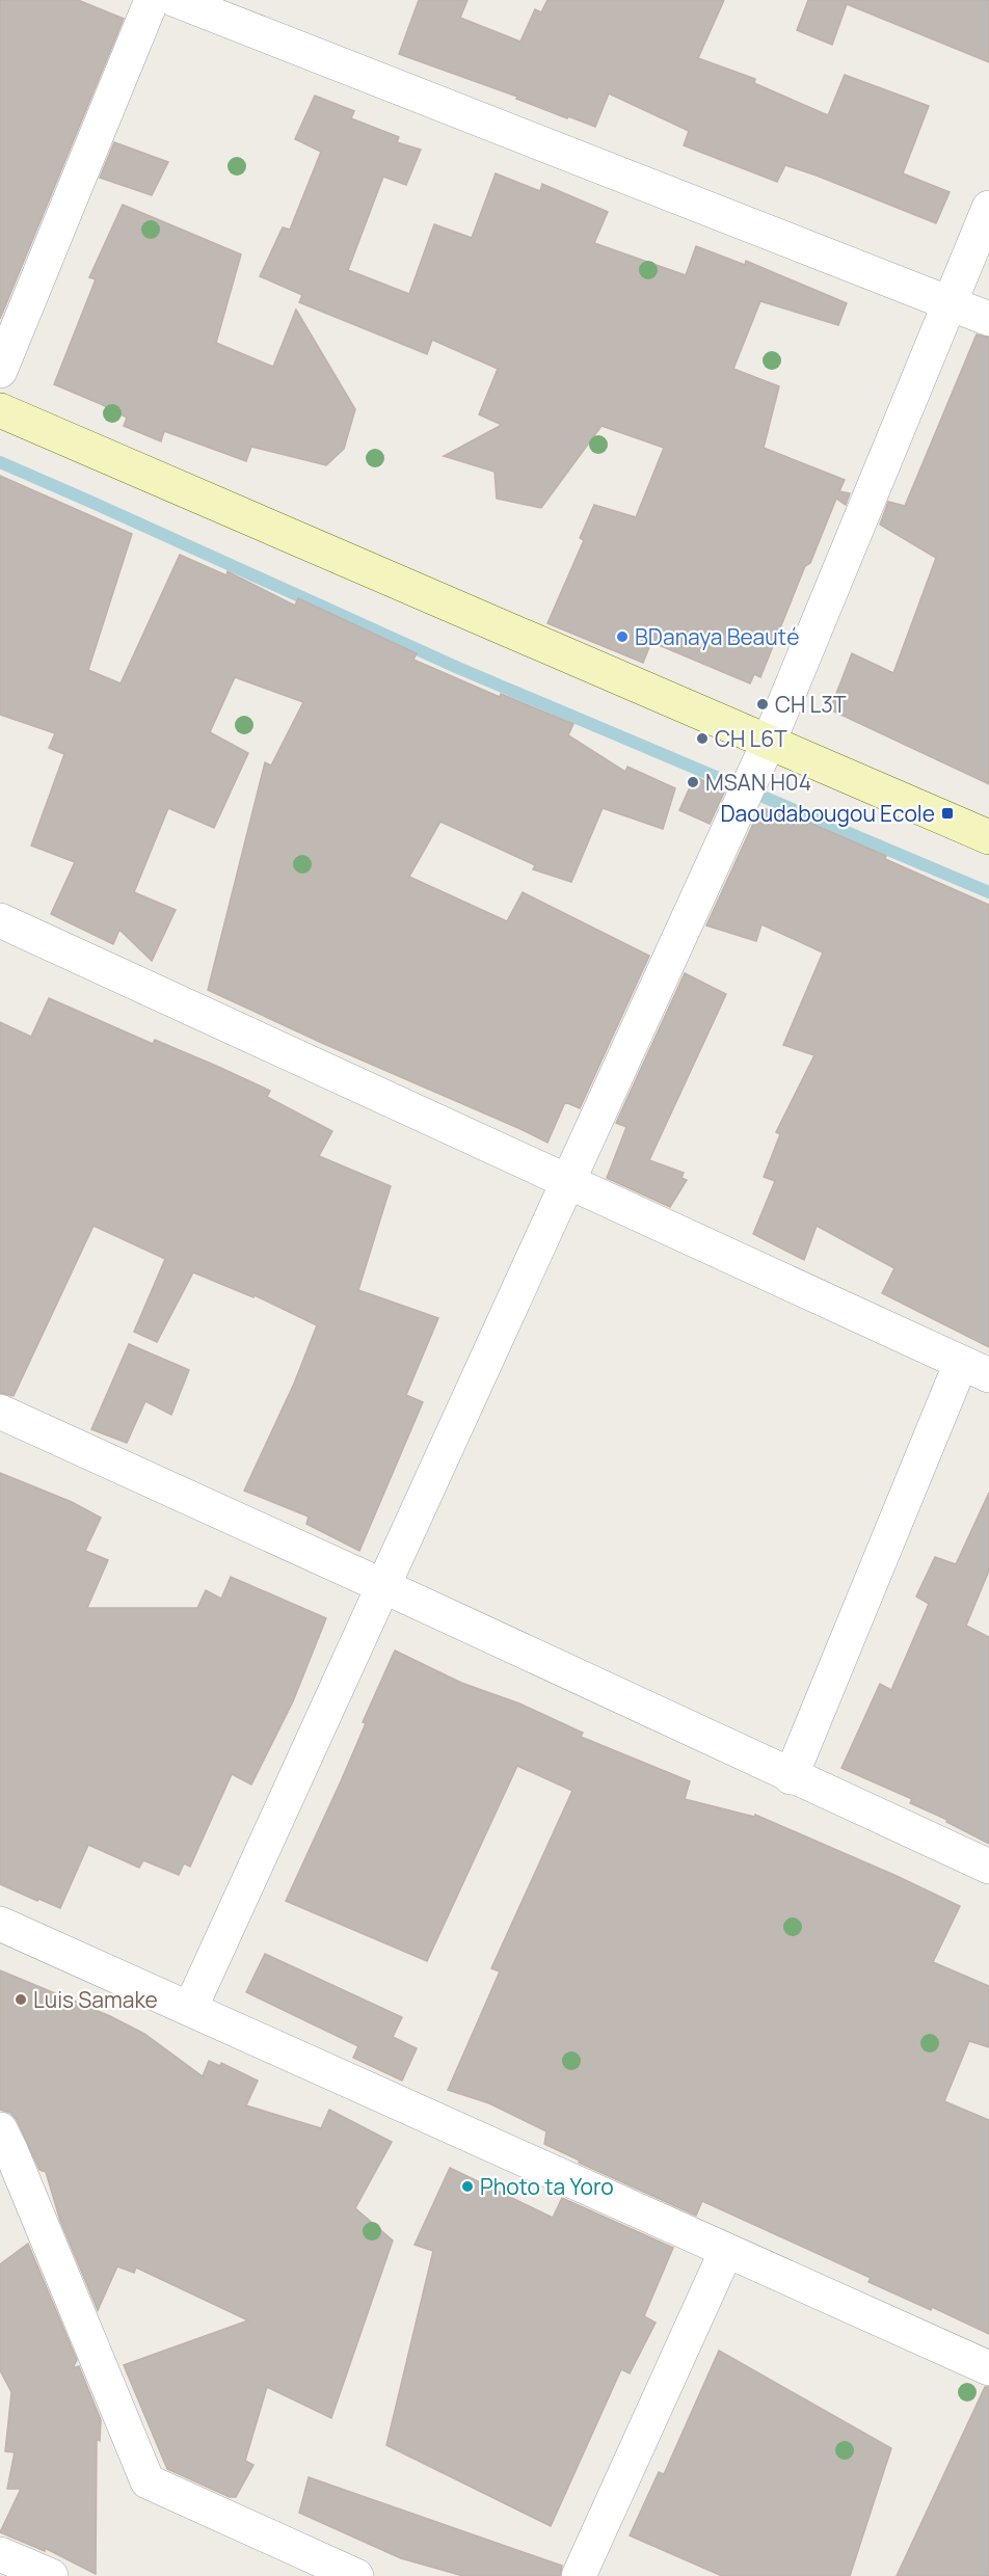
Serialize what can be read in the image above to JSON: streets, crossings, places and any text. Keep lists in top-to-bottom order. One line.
{"places":{"other":["BDanaya Beauté","CH L3T","CH L6T","MSAN H04","Luis Samake","Photo ta Yoro"],"transit":["Daoudabougou Ecole"]}}
